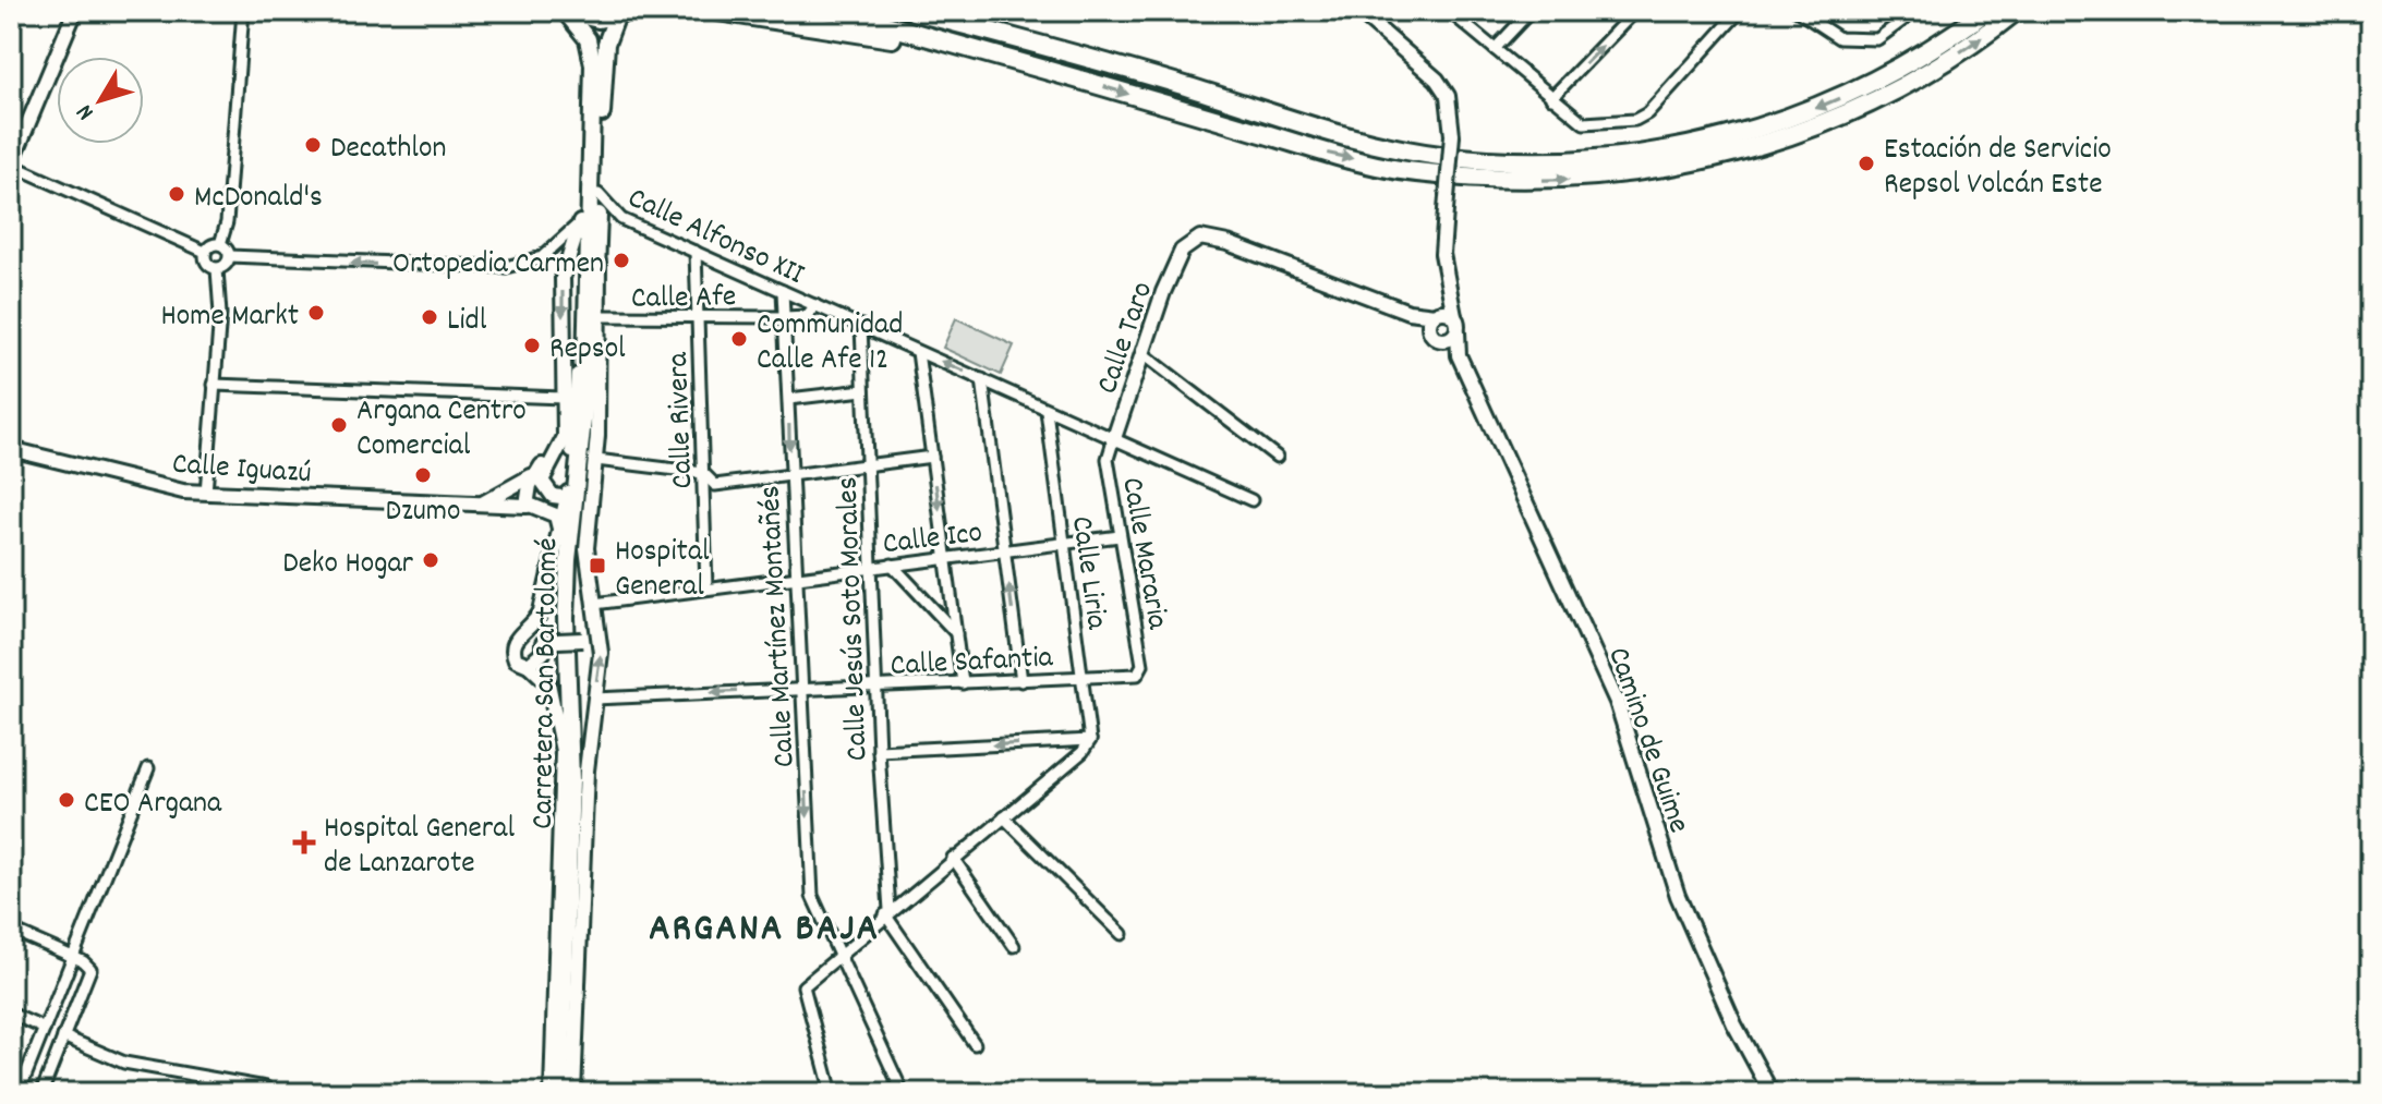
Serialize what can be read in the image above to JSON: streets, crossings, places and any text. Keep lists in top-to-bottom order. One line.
{"streets":{"main road":["Carretera San Bartolomé"],"street":["Calle Alfonso XII","Calle Afe","Calle Taro","Calle Rivera","Calle Iguazú","Calle Ico","Calle Mararia","Calle Liria","Calle Jesús Soto Morales","Calle Martínez Montañés","Calle Safantia","Camino de Guime"]},"crossings":[["Calle Alfonso XII","Calle Afe"],["Calle Alfonso XII","Calle Taro"],["Calle Alfonso XII","Calle Rivera"],["Calle Alfonso XII","Calle Mararia"],["Calle Alfonso XII","Calle Liria"],["Calle Alfonso XII","Calle Jesús Soto Morales"],["Calle Alfonso XII","Calle Martínez Montañés"],["Calle Alfonso XII","Carretera San Bartolomé"],["Calle Afe","Calle Rivera"],["Calle Afe","Calle Martínez Montañés"],["Calle Afe","Carretera San Bartolomé"],["Calle Taro","Calle Mararia"],["Calle Taro","Camino de Guime"],["Calle Rivera","Calle Ico"],["Calle Iguazú","Carretera San Bartolomé"],["Calle Ico","Calle Mararia"],["Calle Ico","Calle Liria"],["Calle Ico","Calle Jesús Soto Morales"],["Calle Ico","Calle Martínez Montañés"],["Calle Ico","Carretera San Bartolomé"],["Calle Mararia","Calle Safantia"],["Calle Liria","Calle Safantia"],["Calle Jesús Soto Morales","Calle Safantia"],["Calle Martínez Montañés","Calle Safantia"],["Calle Safantia","Carretera San Bartolomé"]],"one_way":["Calle Martínez Montañés","Calle Safantia"],"districts":["ARGANA BAJA"],"places":{"other":["Decathlon","Estación de Servicio Repsol Volcán Este","McDonald's","Ortopedia Carmen","Home Markt","Lidl","Communidad Calle Afe 12","Repsol","Argana Centro Comercial","Dzumo","Deko Hogar","CEO Argana"],"transit":["Hospital General"],"health":["Hospital General de Lanzarote"]},"north":"bottom left"}
